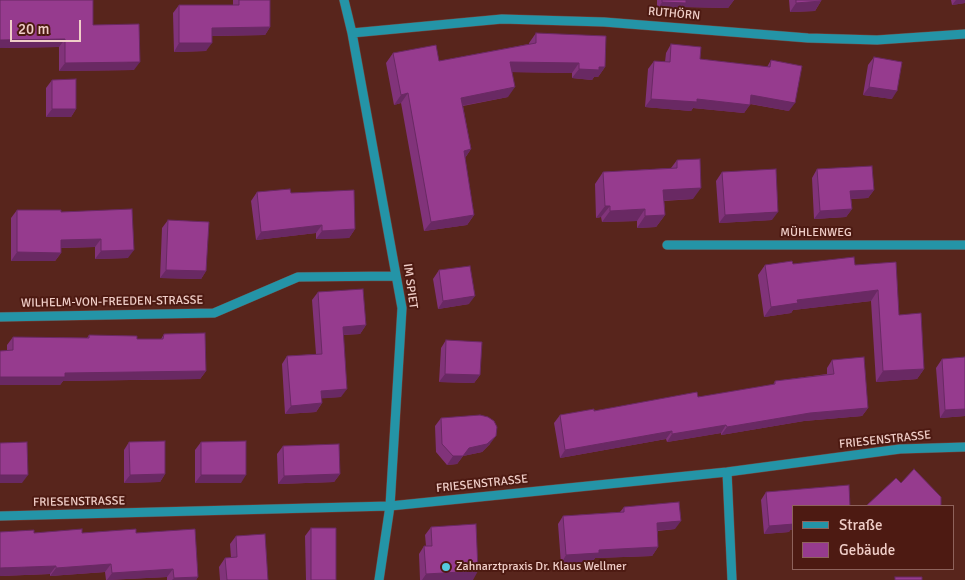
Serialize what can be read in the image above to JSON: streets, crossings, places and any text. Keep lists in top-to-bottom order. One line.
{"streets":{"street":["RUTHÖRN","MÜHLENWEG","IM SPIET","WILHELM-VON-FREEDEN-STRASSE","FRIESENSTRASSE"]},"crossings":[["RUTHÖRN","IM SPIET"],["IM SPIET","WILHELM-VON-FREEDEN-STRASSE"],["IM SPIET","FRIESENSTRASSE"]],"places":["Zahnarztpraxis Dr. Klaus Wellmer"],"legend":["Straße","Gebäude"],"scale_bar":"20 m"}
